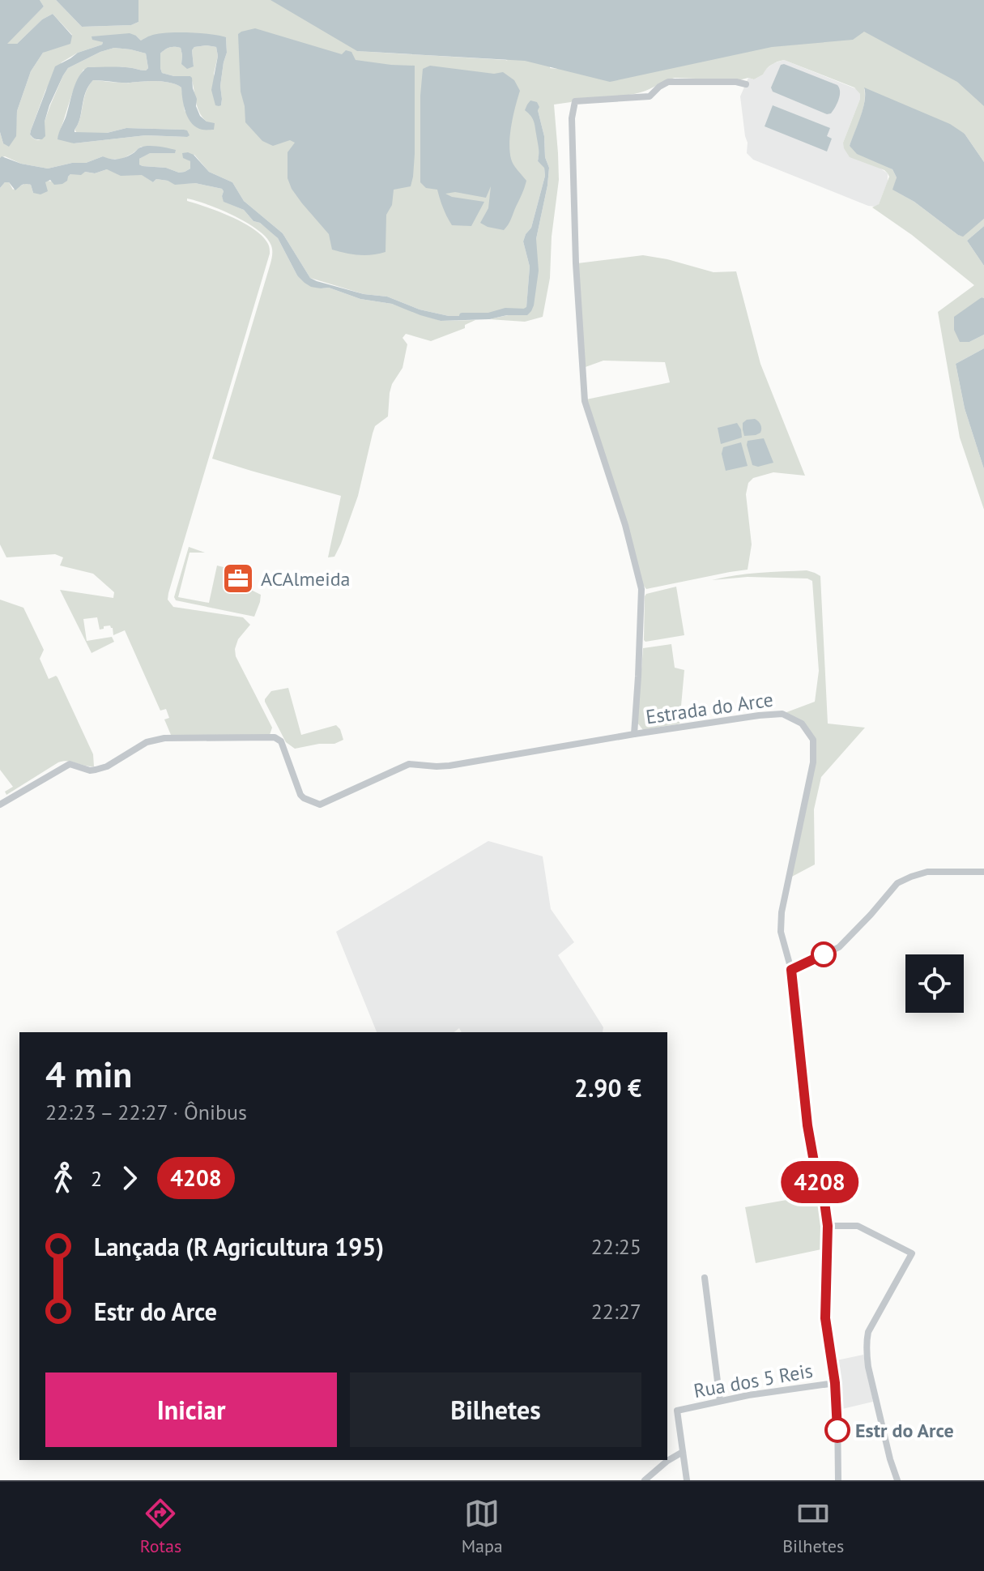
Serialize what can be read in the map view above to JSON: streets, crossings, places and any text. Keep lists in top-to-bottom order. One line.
{"streets":{"street":["Estrada do Arce","Rua dos 5 Reis"]},"crossings":[["Estrada do Arce","Rua dos 5 Reis"]],"places":{"office":["ACAlmeida"],"other":["Estr do Arce"]},"lines":["bus line 4208"],"page":{"on_map":"4208","heading":["4 min","22:23 – 22:27 · Ônibus","2.90 €"],"legs":["2","4208"],"list":[{"name":"Lançada (R Agricultura 195)","value":"22:25"},{"name":"Estr do Arce","value":"22:27"}],"buttons":["Iniciar","Bilhetes"],"tabs":["Rotas","Mapa","Bilhetes"]}}
